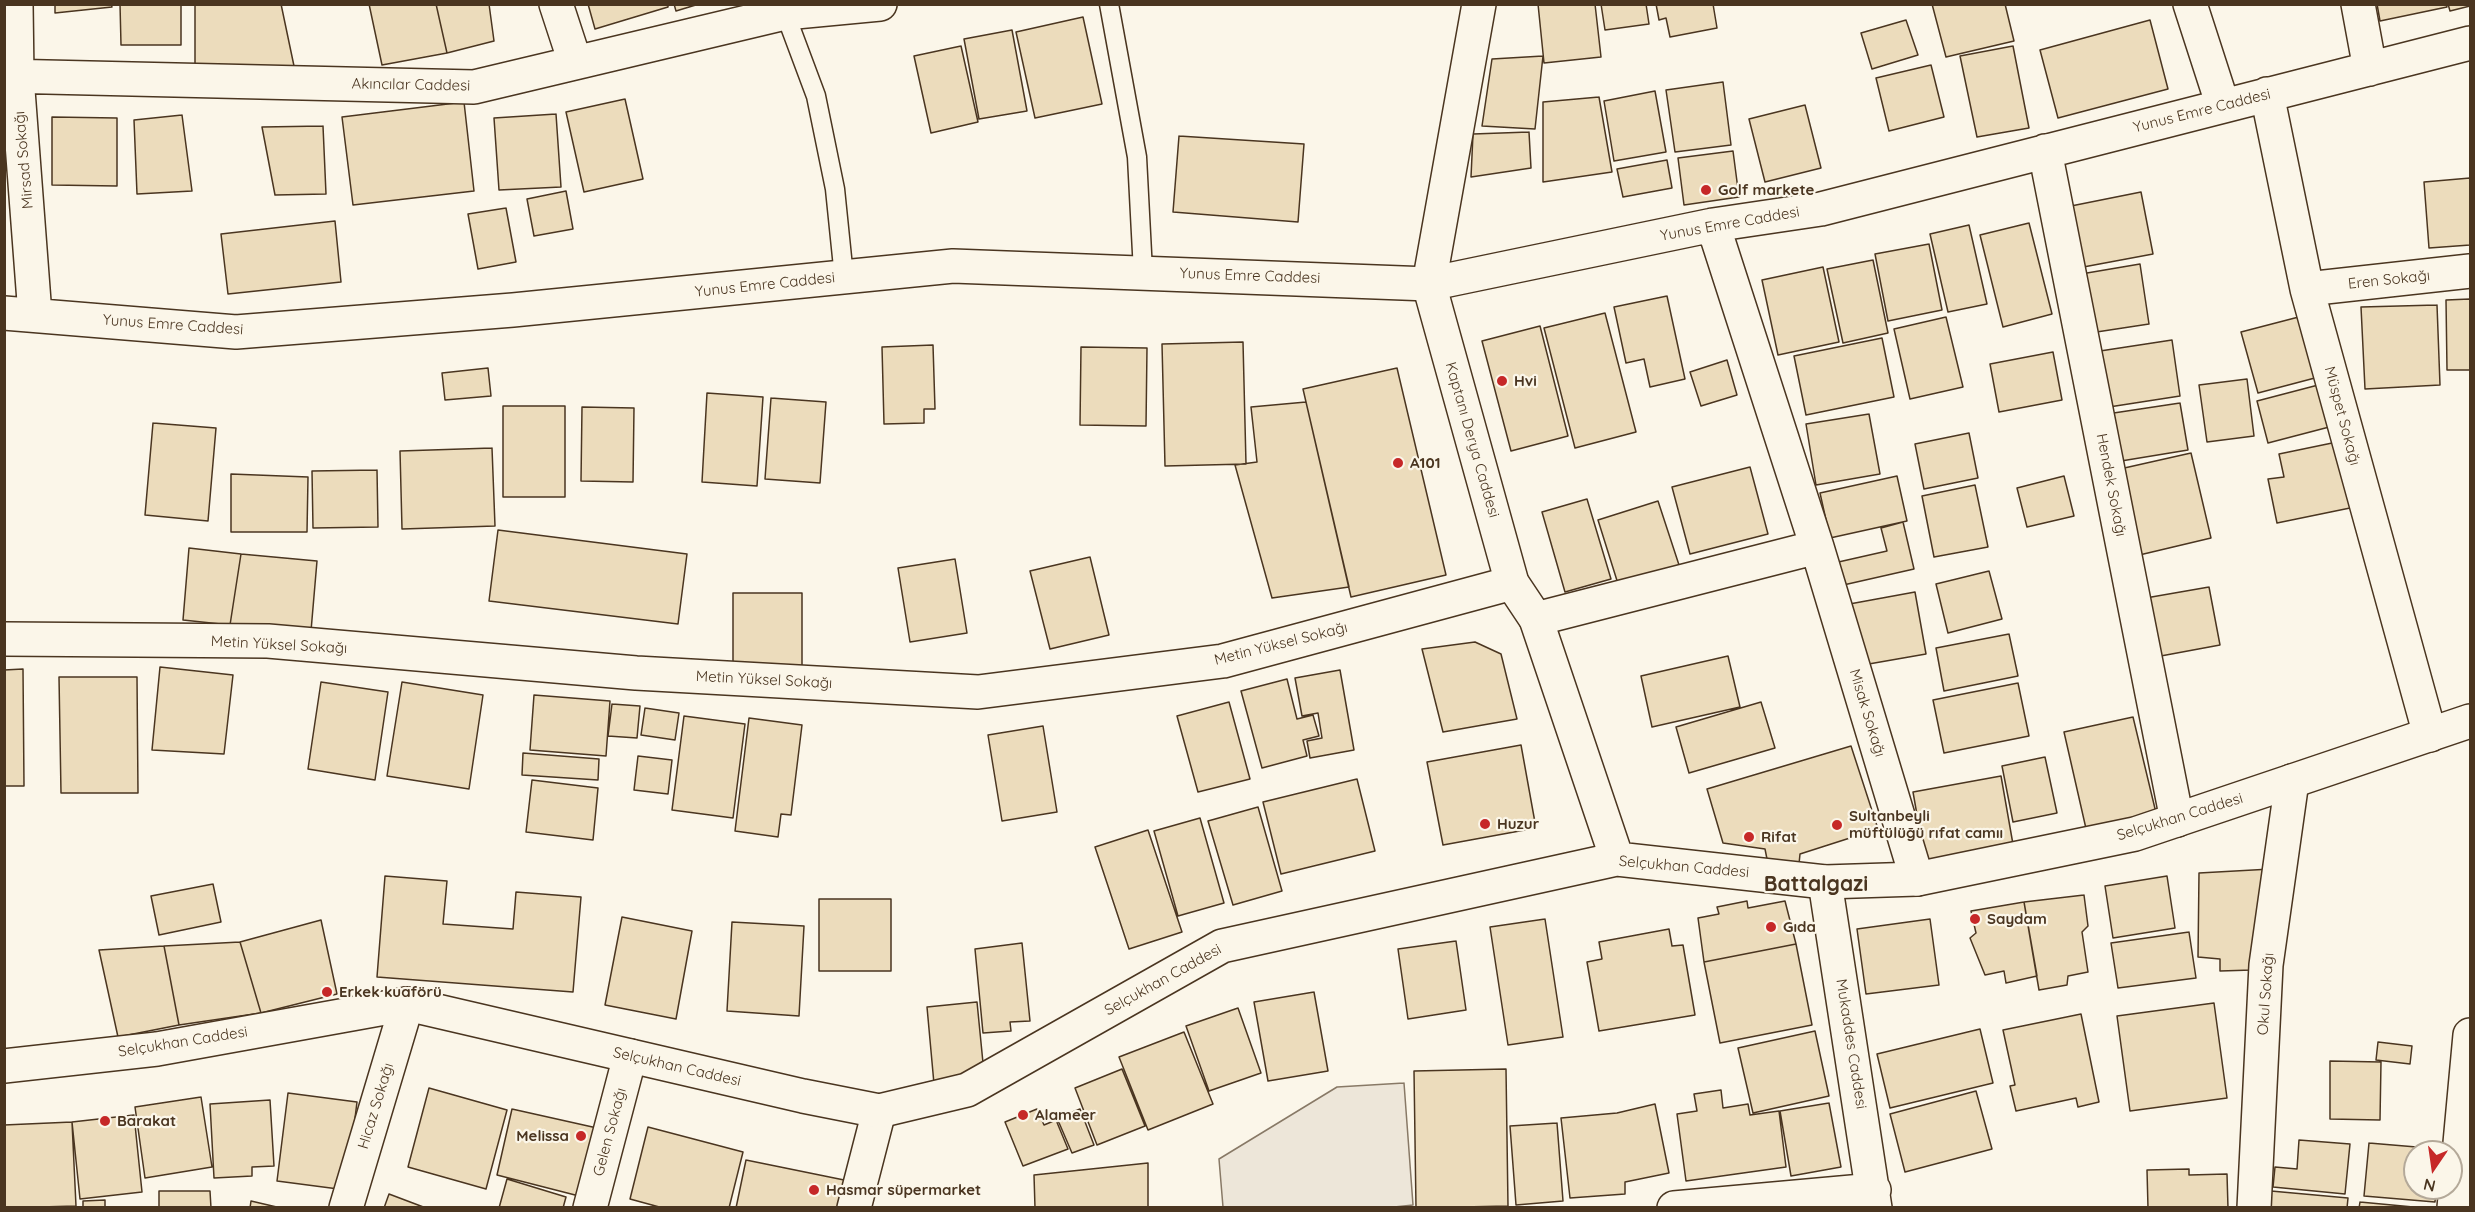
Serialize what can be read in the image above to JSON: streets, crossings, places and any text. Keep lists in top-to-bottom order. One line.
{"streets":{"street":["Akıncılar Caddesi","Yunus Emre Caddesi","Mirsad Sokağı","Eren Sokağı","Müspet Sokağı","Kaptanı Derya Caddesi","Hendek Sokağı","Metin Yüksel Sokağı","Misak Sokağı","Selçukhan Caddesi","Okul Sokağı","Mukaddes Caddesi","Hicaz Sokağı","Gelen Sokağı"]},"crossings":[["Akıncılar Caddesi","Mirsad Sokağı"],["Yunus Emre Caddesi","Mirsad Sokağı"],["Yunus Emre Caddesi","Müspet Sokağı"],["Yunus Emre Caddesi","Kaptanı Derya Caddesi"],["Yunus Emre Caddesi","Hendek Sokağı"],["Yunus Emre Caddesi","Misak Sokağı"],["Eren Sokağı","Müspet Sokağı"],["Müspet Sokağı","Selçukhan Caddesi"],["Kaptanı Derya Caddesi","Metin Yüksel Sokağı"],["Kaptanı Derya Caddesi","Selçukhan Caddesi"],["Hendek Sokağı","Selçukhan Caddesi"],["Misak Sokağı","Selçukhan Caddesi"],["Selçukhan Caddesi","Okul Sokağı"],["Selçukhan Caddesi","Mukaddes Caddesi"],["Selçukhan Caddesi","Hicaz Sokağı"],["Selçukhan Caddesi","Gelen Sokağı"]],"districts":["Battalgazi"],"places":["Golf markete","Hvi","A101","Huzur","Sultanbeyli müftülüğü rıfat camıı","Rifat","Saydam","Gıda","Erkek kuaförü","Alameer","Barakat","Melissa","Hasmar süpermarket"],"north":"bottom"}
